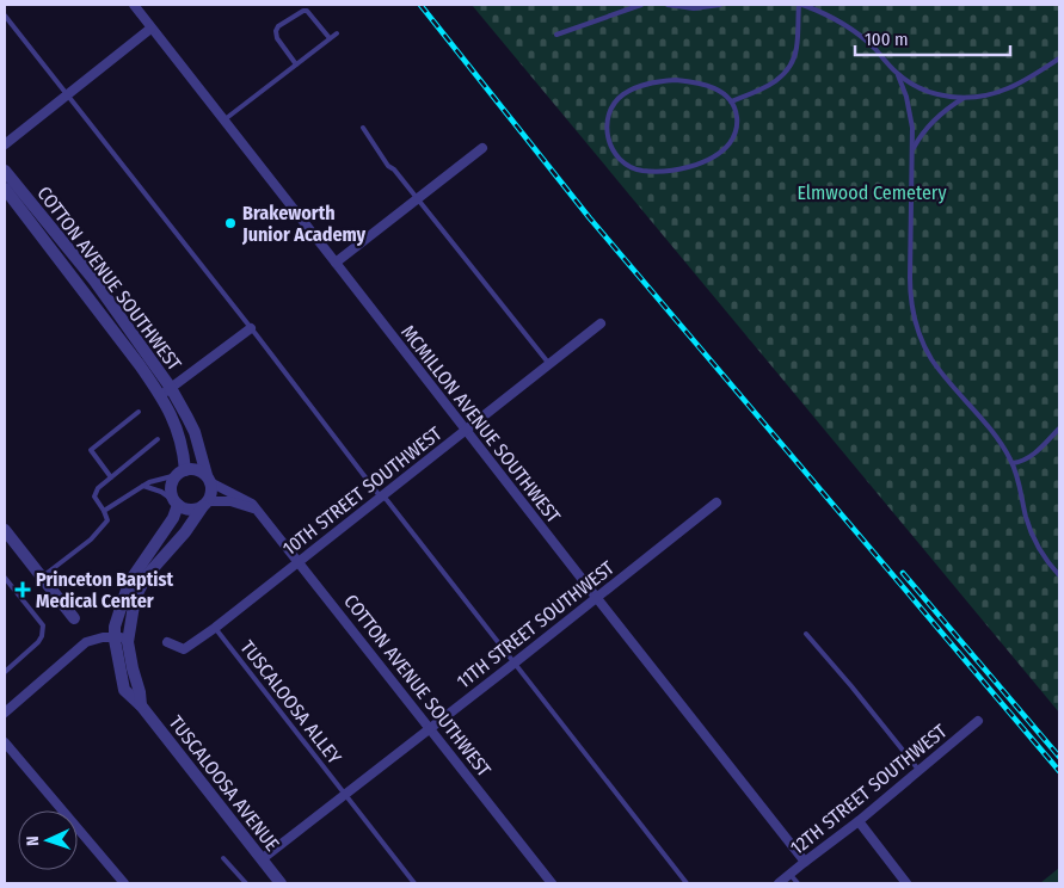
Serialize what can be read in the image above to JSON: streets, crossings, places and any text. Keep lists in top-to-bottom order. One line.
{"streets":{"street":["COTTON AVENUE SOUTHWEST","MCMILLON AVENUE SOUTHWEST","10TH STREET SOUTHWEST","11TH STREET SOUTHWEST","TUSCALOOSA AVENUE","12TH STREET SOUTHWEST"],"lane":["TUSCALOOSA ALLEY"]},"crossings":[["COTTON AVENUE SOUTHWEST","10TH STREET SOUTHWEST"],["COTTON AVENUE SOUTHWEST","11TH STREET SOUTHWEST"],["MCMILLON AVENUE SOUTHWEST","10TH STREET SOUTHWEST"],["MCMILLON AVENUE SOUTHWEST","11TH STREET SOUTHWEST"],["MCMILLON AVENUE SOUTHWEST","12TH STREET SOUTHWEST"],["10TH STREET SOUTHWEST","TUSCALOOSA ALLEY"],["11TH STREET SOUTHWEST","TUSCALOOSA ALLEY"],["11TH STREET SOUTHWEST","TUSCALOOSA AVENUE"]],"parks":["Elmwood Cemetery"],"places":{"other":["Brakeworth Junior Academy"],"health":["Princeton Baptist Medical Center"]},"scale_bar":"100 m","north":"left"}
